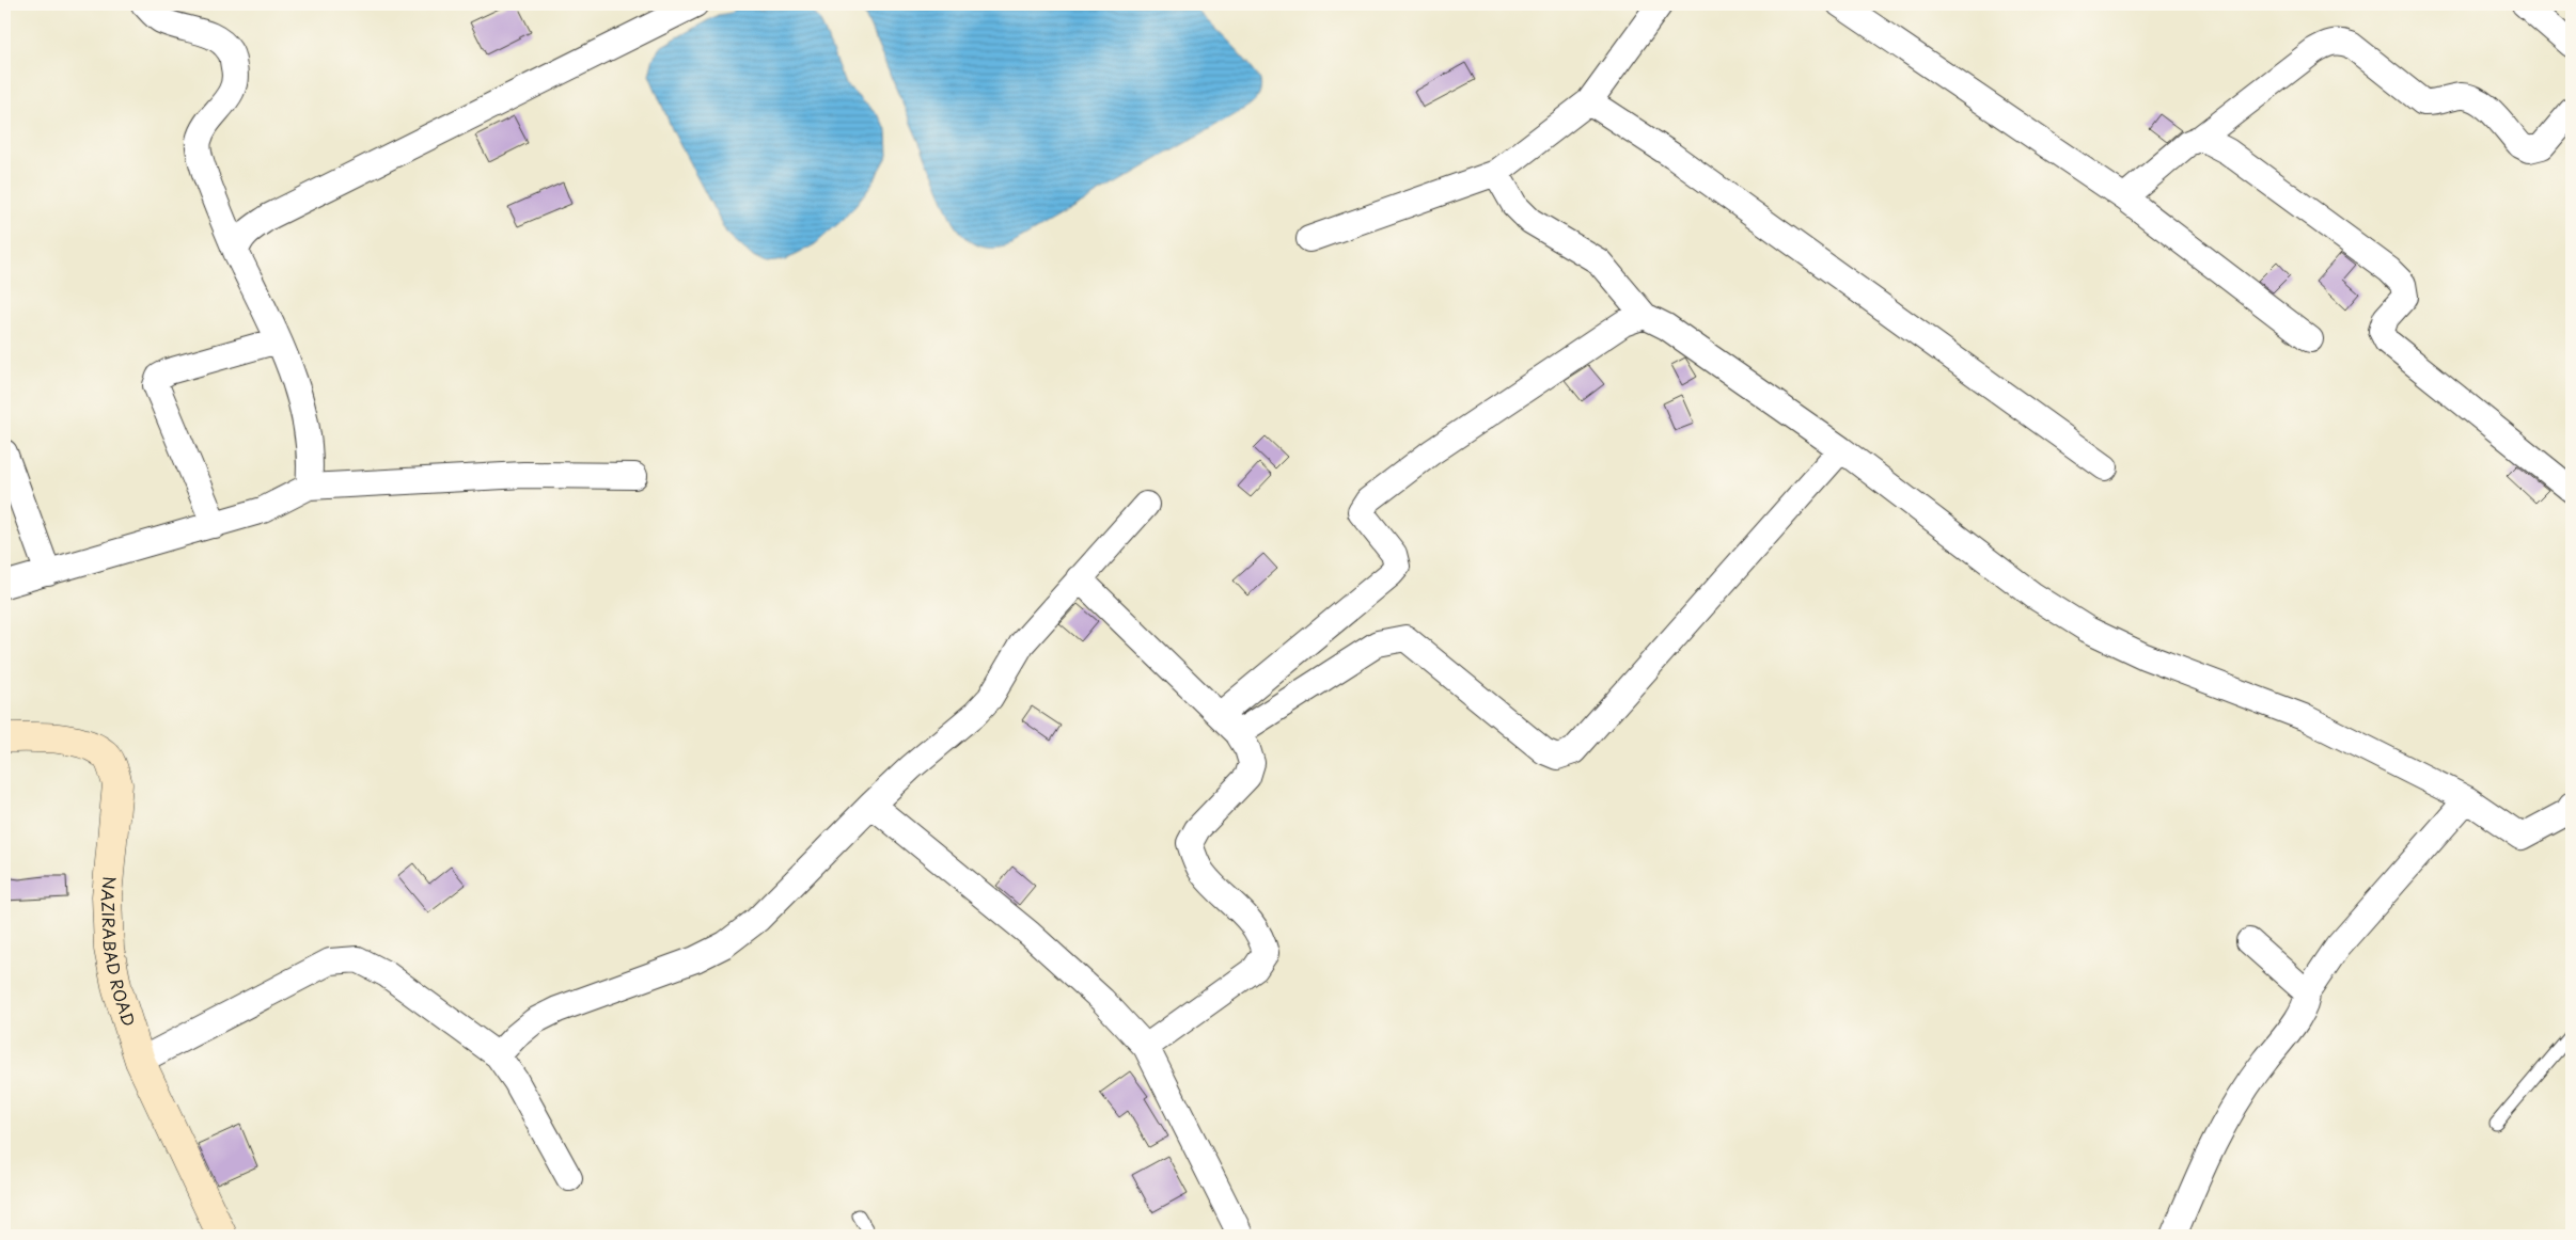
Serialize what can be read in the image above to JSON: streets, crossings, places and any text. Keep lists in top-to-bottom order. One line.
{"streets":{"main road":["NAZIRABAD ROAD"]}}
